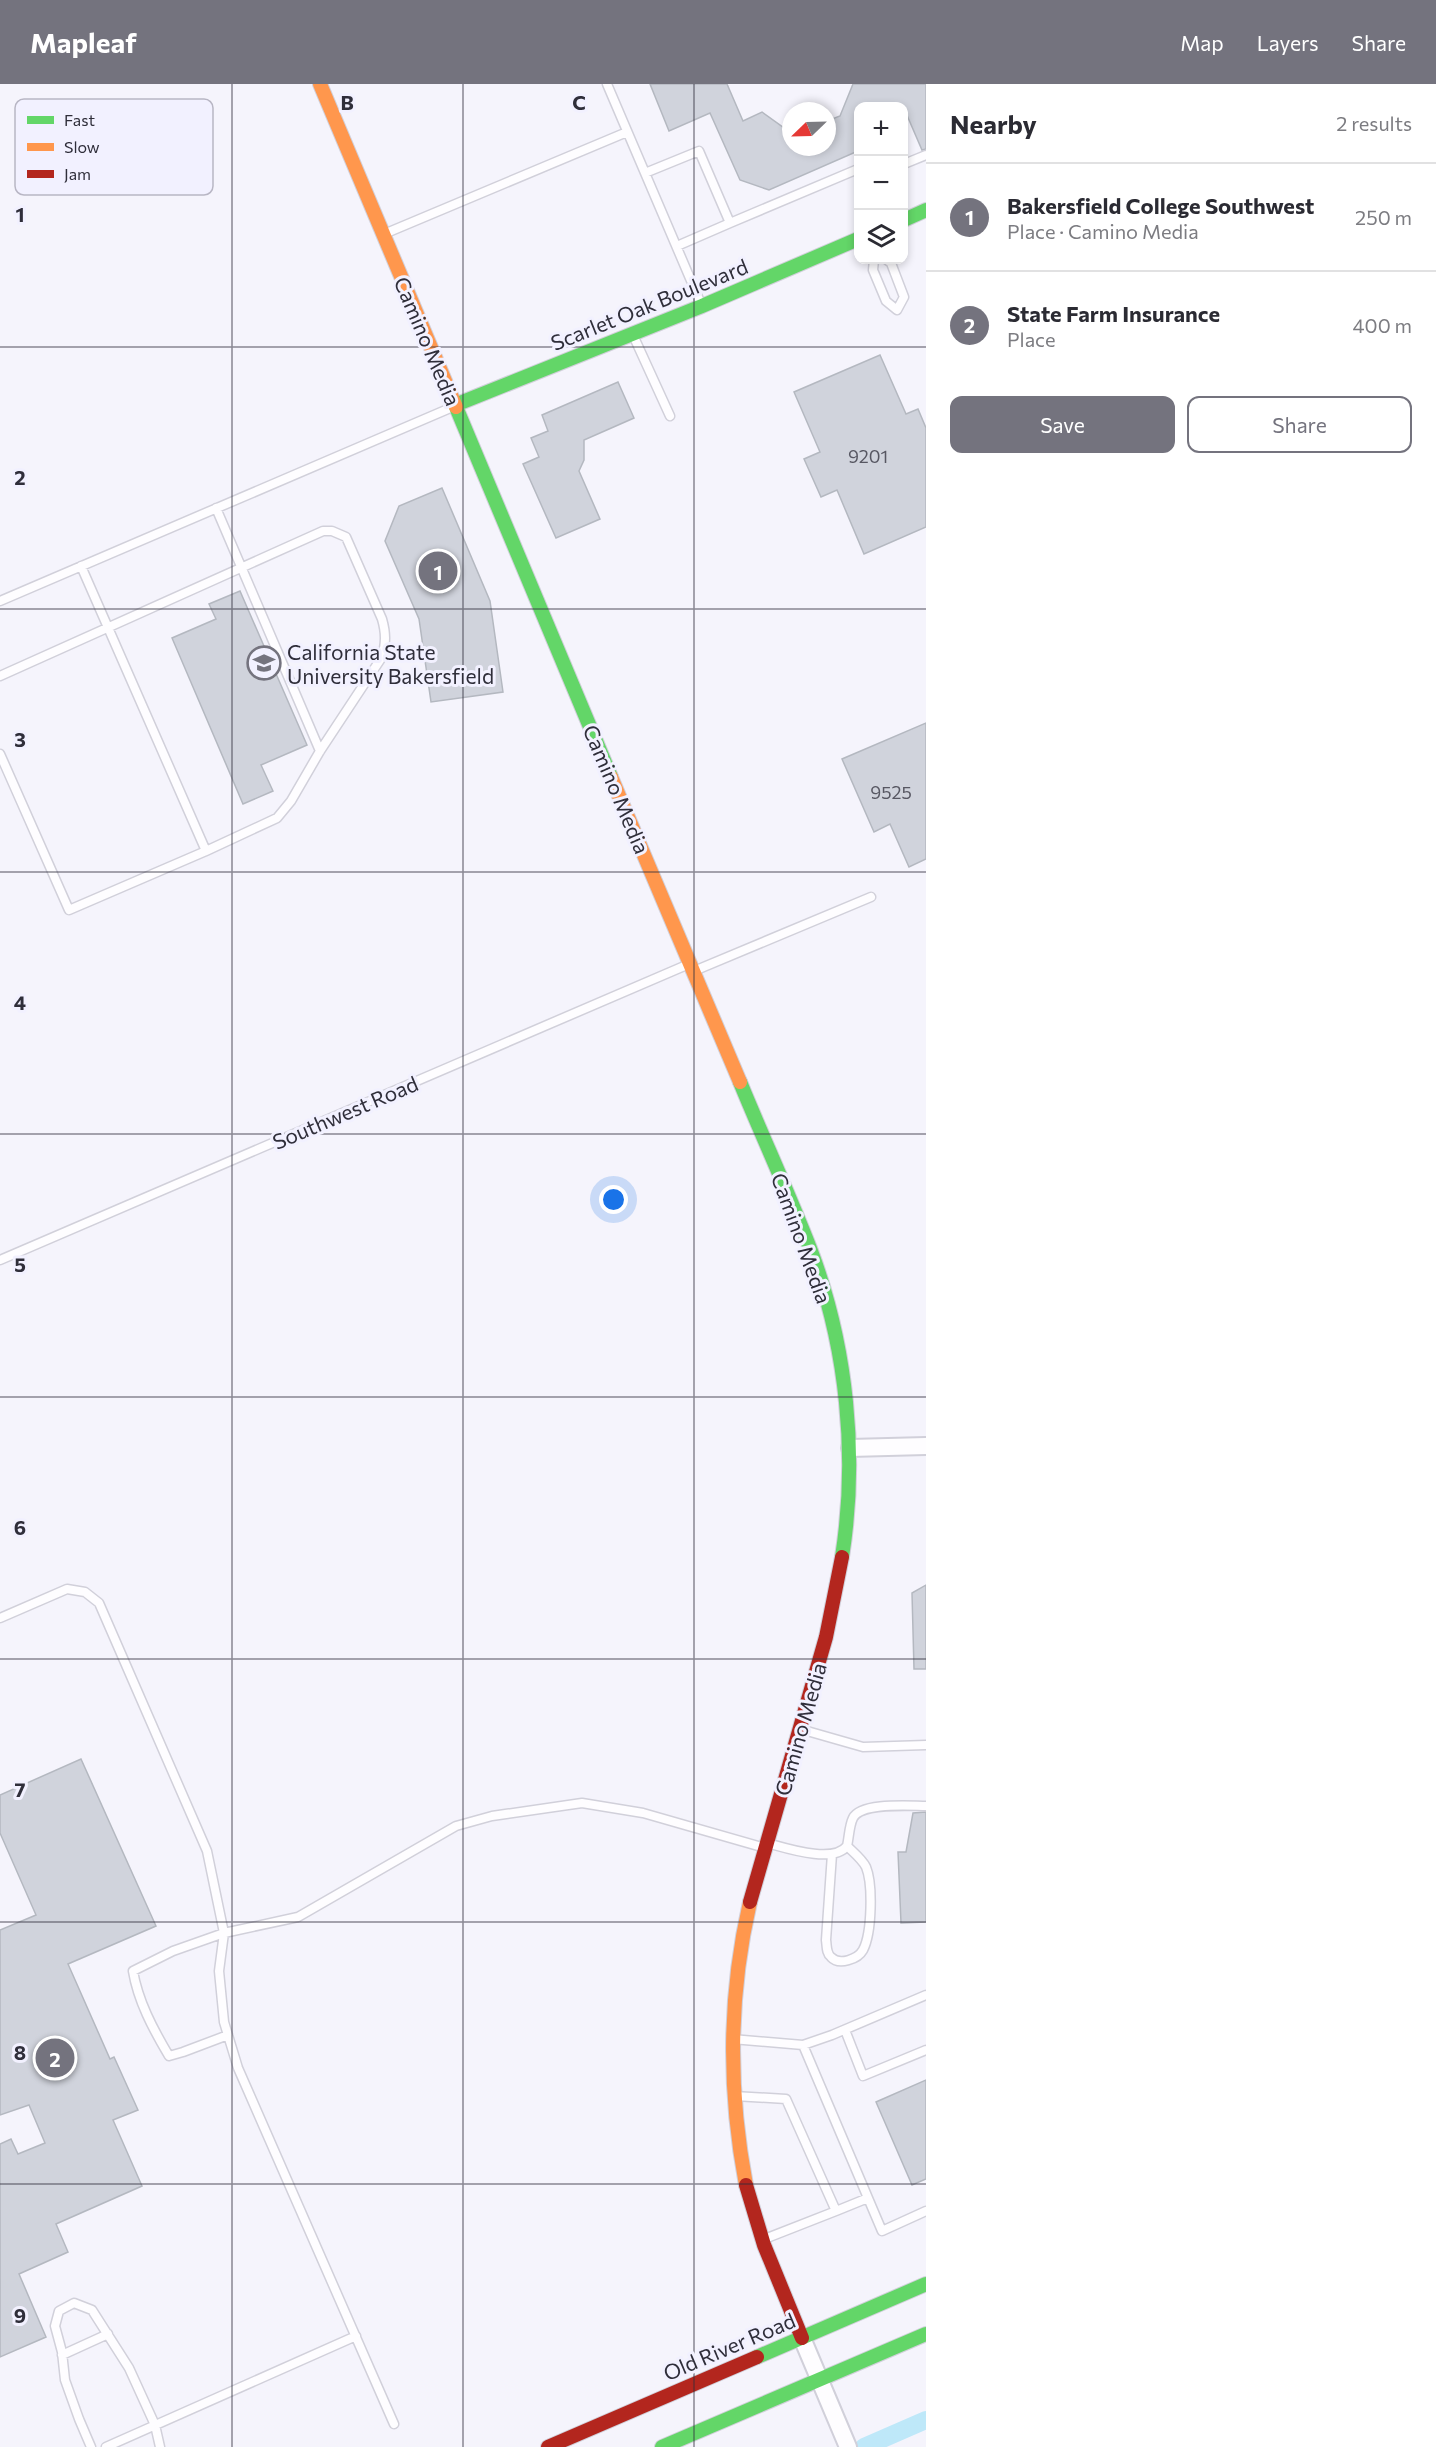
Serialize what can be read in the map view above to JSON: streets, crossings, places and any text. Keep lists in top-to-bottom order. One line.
{"streets":{"street":["Scarlet Oak Boulevard","Camino Media","Old River Road"],"lane":["Southwest Road"]},"crossings":[["Scarlet Oak Boulevard","Camino Media"],["Camino Media","Southwest Road"],["Camino Media","Old River Road"]],"places":{"school or university":["California State University Bakersfield"]},"house_numbers":["9201","9525"],"legend":["Fast","Slow","Jam"],"north":"bottom left","page":{"header":"Mapleaf","nav":["Map","Layers","Share"],"heading":["Nearby","2 results"],"map_buttons":["+","−"],"list":[{"mark":"1","name":"Bakersfield College Southwest","note":"Place · Camino Media","value":"250 m"},{"mark":"2","name":"State Farm Insurance","note":"Place","value":"400 m"}],"buttons":["Save","Share"],"pins":["1","2"]},"grid":{"columns":["B","C"],"rows":["1","2","3","4","5","6","7","8","9"]}}
